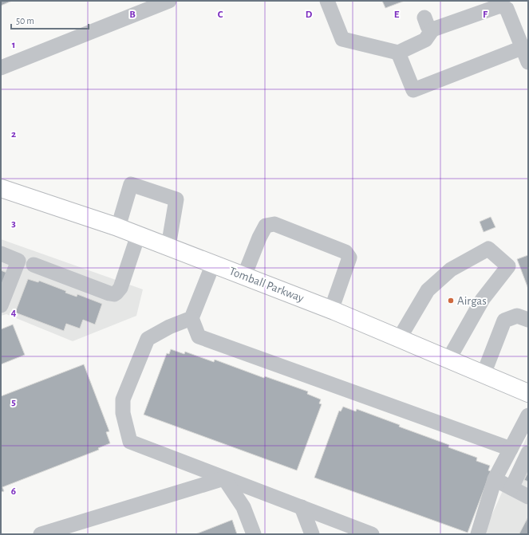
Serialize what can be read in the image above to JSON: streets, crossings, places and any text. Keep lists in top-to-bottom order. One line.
{"streets":{"main road":["Tomball Parkway"]},"places":["Airgas"],"scale_bar":"50 m","grid":{"columns":["B","C","D","E","F"],"rows":["1","2","3","4","5","6"]}}
